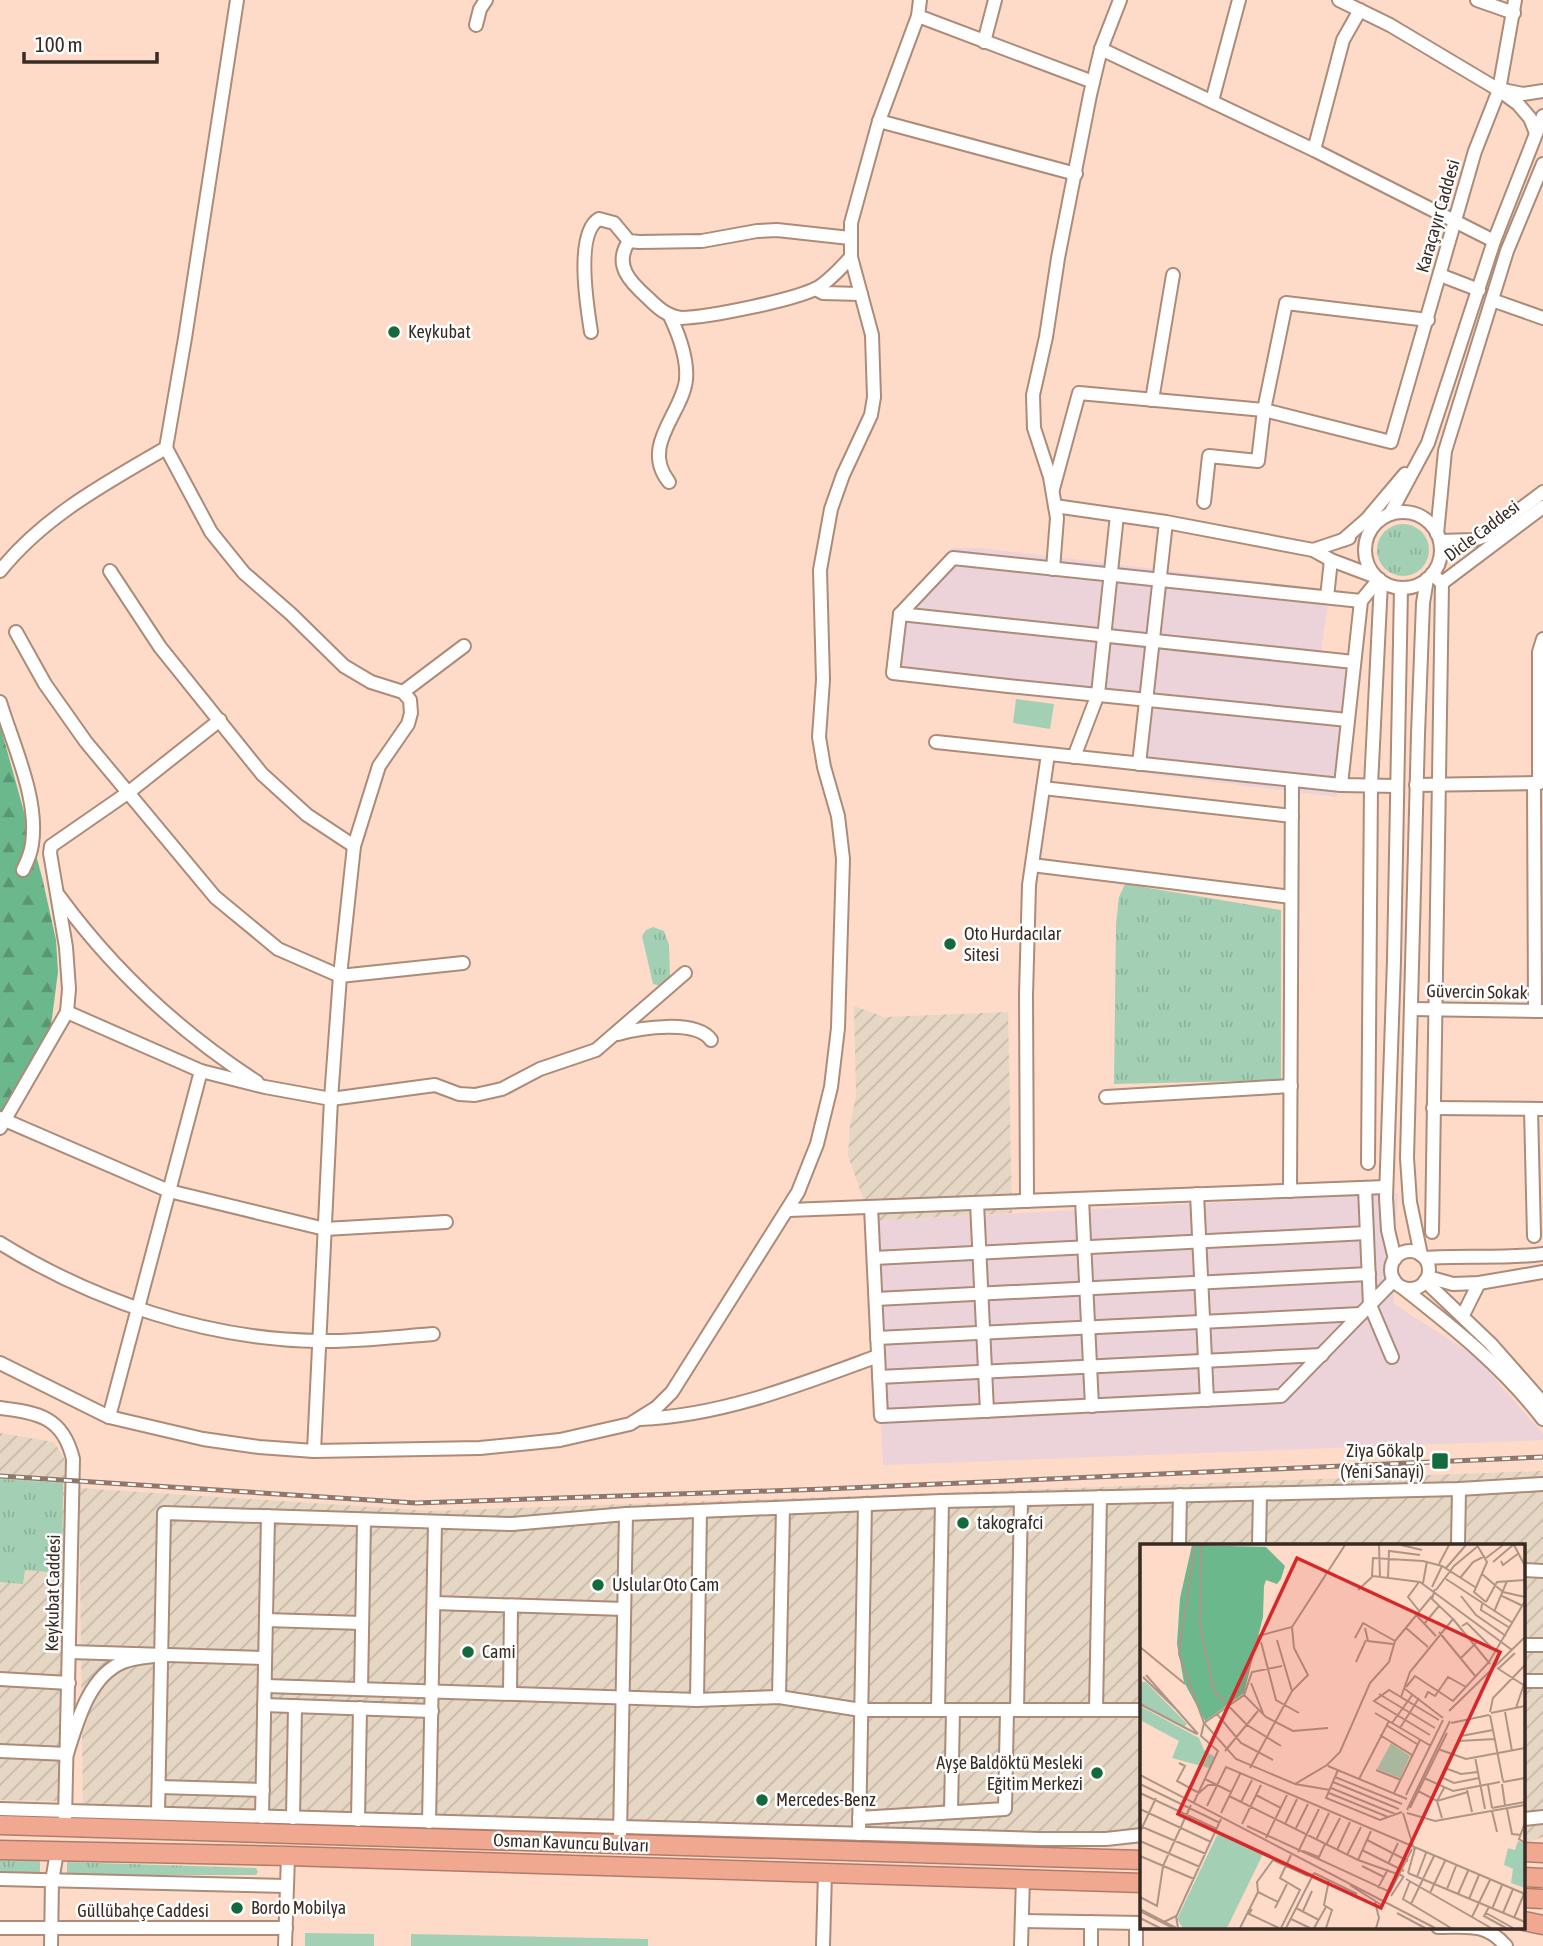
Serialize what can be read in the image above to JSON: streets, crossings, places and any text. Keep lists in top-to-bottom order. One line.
{"streets":{"highway":["Osman Kavuncu Bulvarı"],"street":["Karaçayır Caddesi","Dicle Caddesi","Güvercin Sokak","Keykubat Caddesi","Güllübahçe Caddesi"]},"crossings":[["Keykubat Caddesi","Osman Kavuncu Bulvarı"]],"places":{"other":["Keykubat","Oto Hurdacılar Sitesi","takografci","Uslular Oto Cam","Cami","Ayşe Baldöktü Mesleki Eğitim Merkezi","Mercedes-Benz","Bordo Mobilya"],"transit":["Ziya Gökalp (Yeni Sanayi)"]},"scale_bar":"100 m"}
